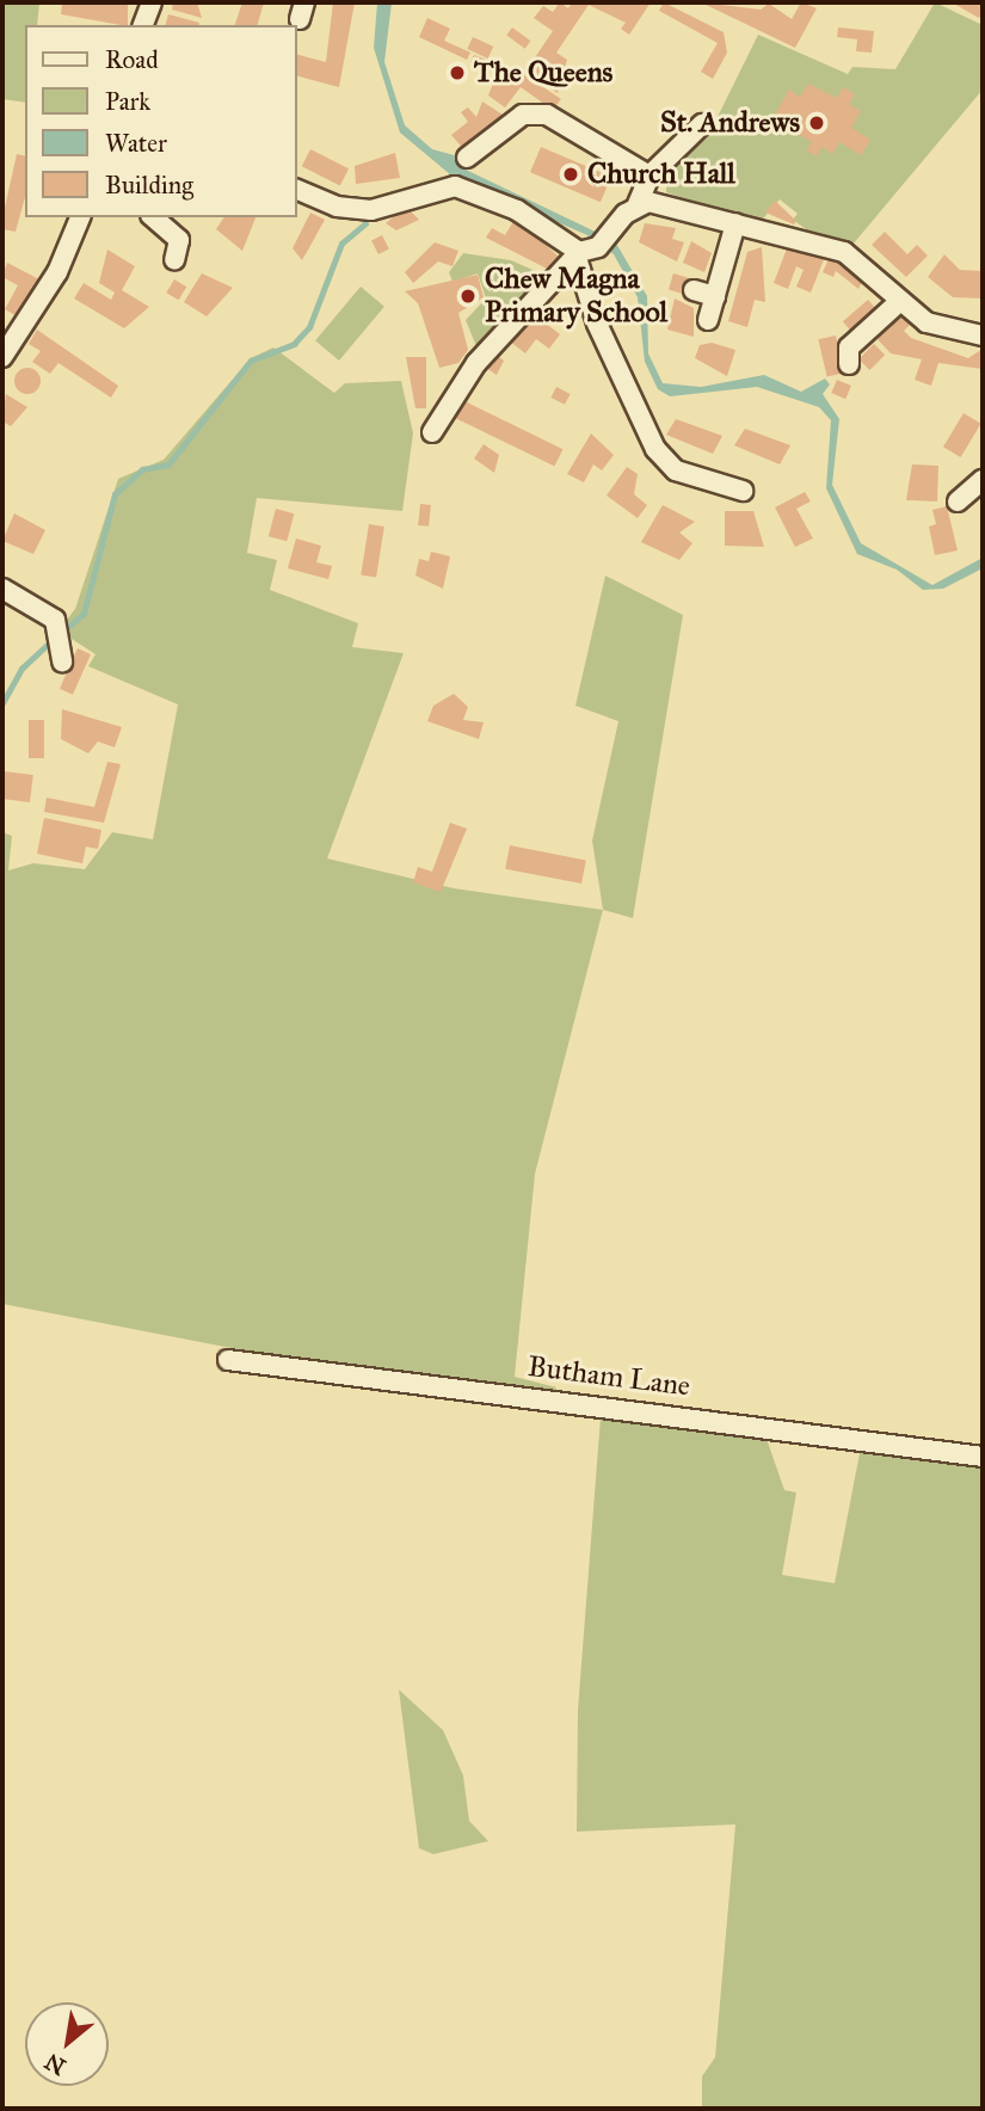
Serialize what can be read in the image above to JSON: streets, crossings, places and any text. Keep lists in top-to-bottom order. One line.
{"streets":{"street":["Butham Lane"]},"places":["The Queens","St. Andrews","Church Hall","Chew Magna Primary School"],"legend":["Road","Park","Water","Building"],"north":"bottom left"}
